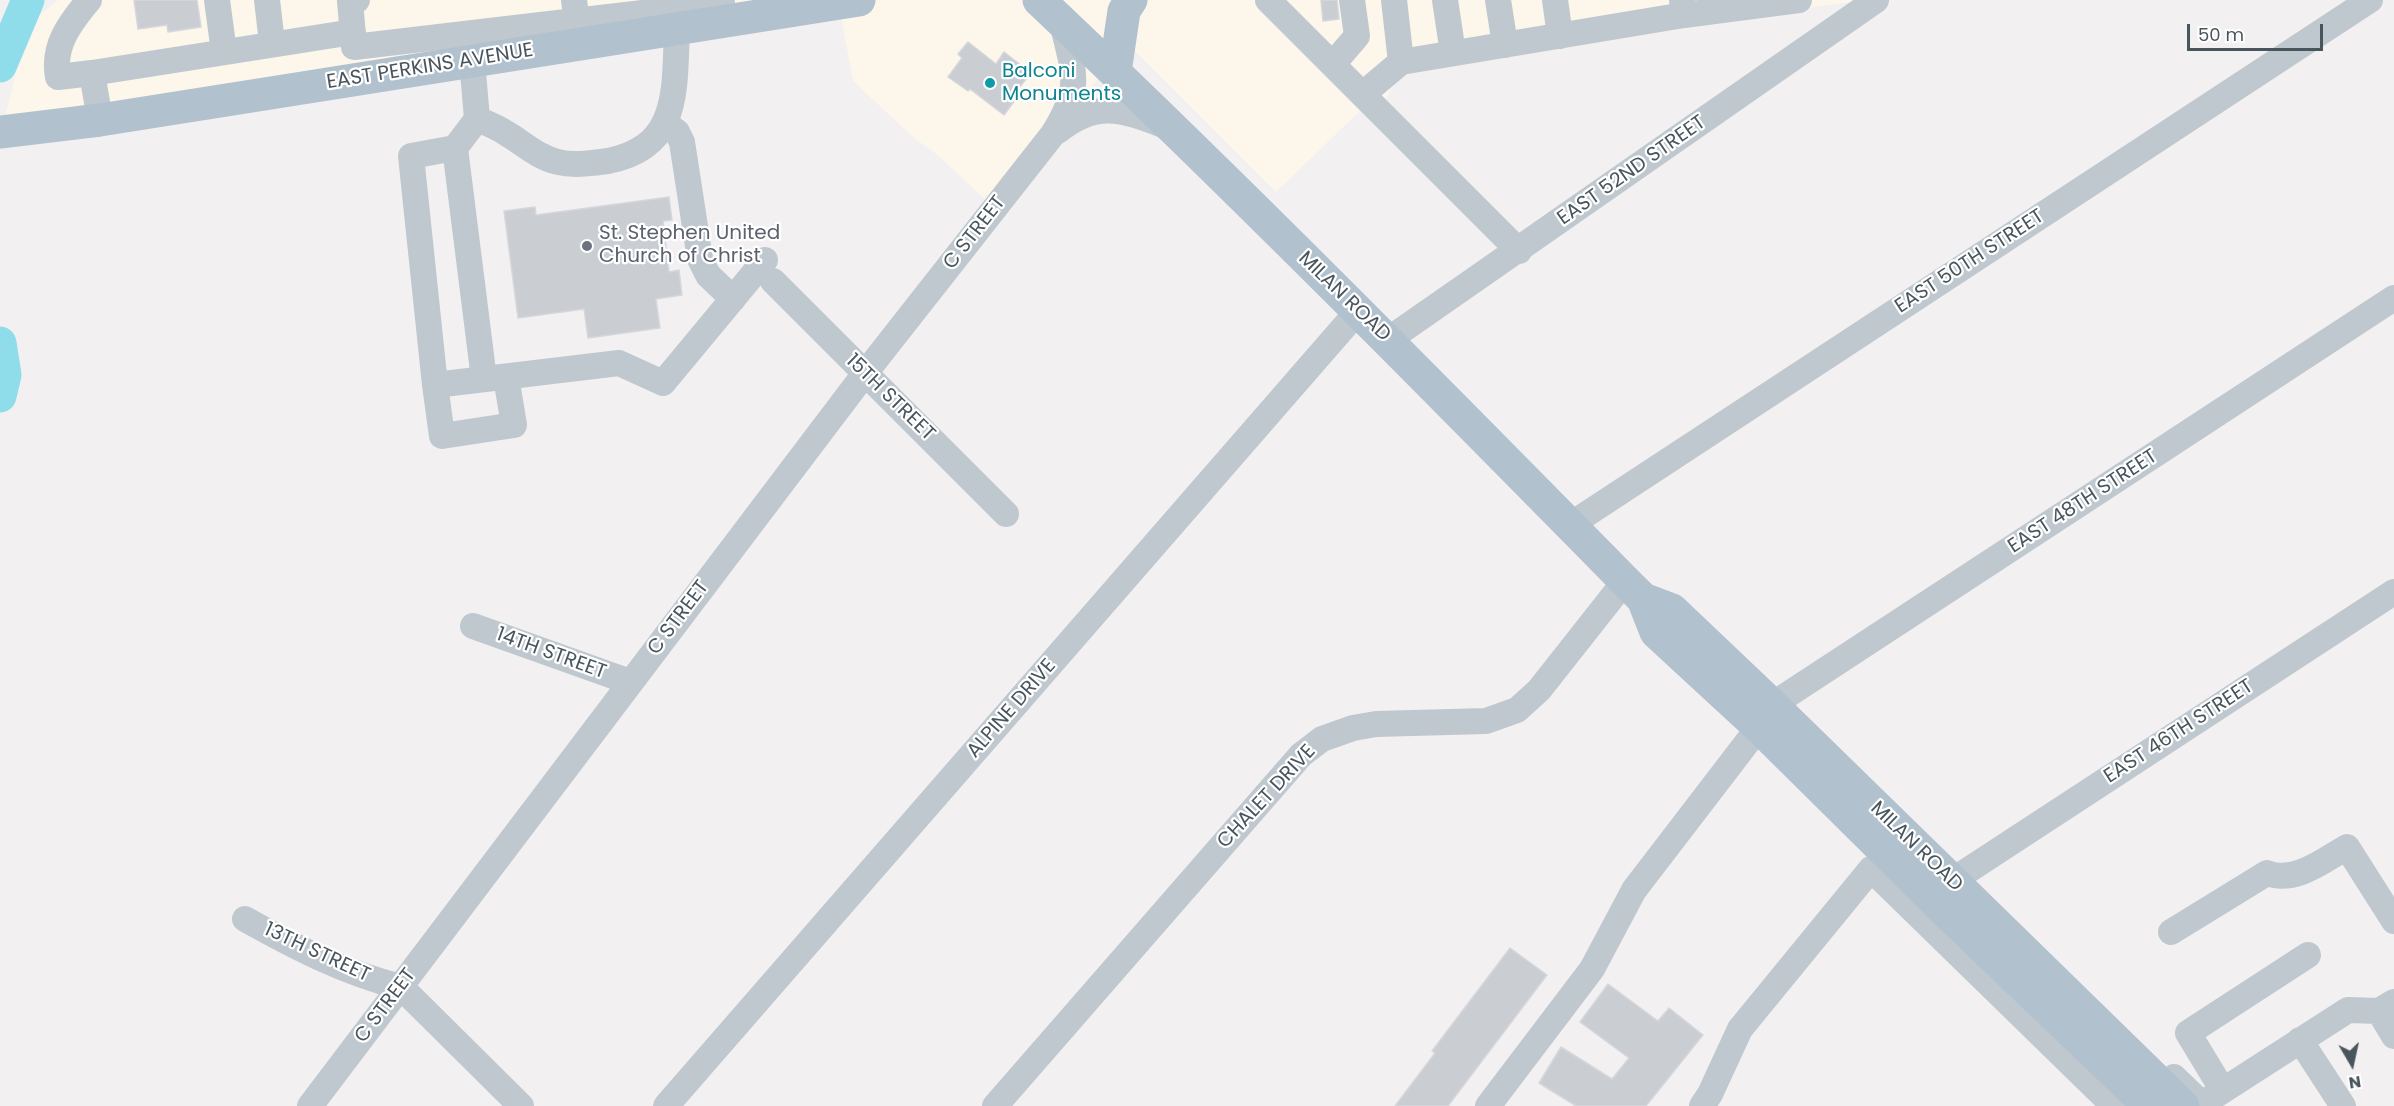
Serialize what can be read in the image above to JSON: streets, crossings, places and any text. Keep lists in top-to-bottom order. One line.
{"streets":{"main road":["EAST PERKINS AVENUE","MILAN ROAD"],"street":["EAST 52ND STREET","C STREET","EAST 50TH STREET","15TH STREET","EAST 48TH STREET","14TH STREET","ALPINE DRIVE","EAST 46TH STREET","CHALET DRIVE","13TH STREET"]},"crossings":[["EAST 52ND STREET","MILAN ROAD"],["C STREET","MILAN ROAD"],["C STREET","15TH STREET"],["C STREET","14TH STREET"],["C STREET","13TH STREET"],["EAST 50TH STREET","MILAN ROAD"],["MILAN ROAD","EAST 48TH STREET"],["MILAN ROAD","ALPINE DRIVE"],["MILAN ROAD","EAST 46TH STREET"],["MILAN ROAD","CHALET DRIVE"]],"places":["Balconi Monuments","St. Stephen United Church of Christ"],"scale_bar":"50 m","north":"bottom"}
